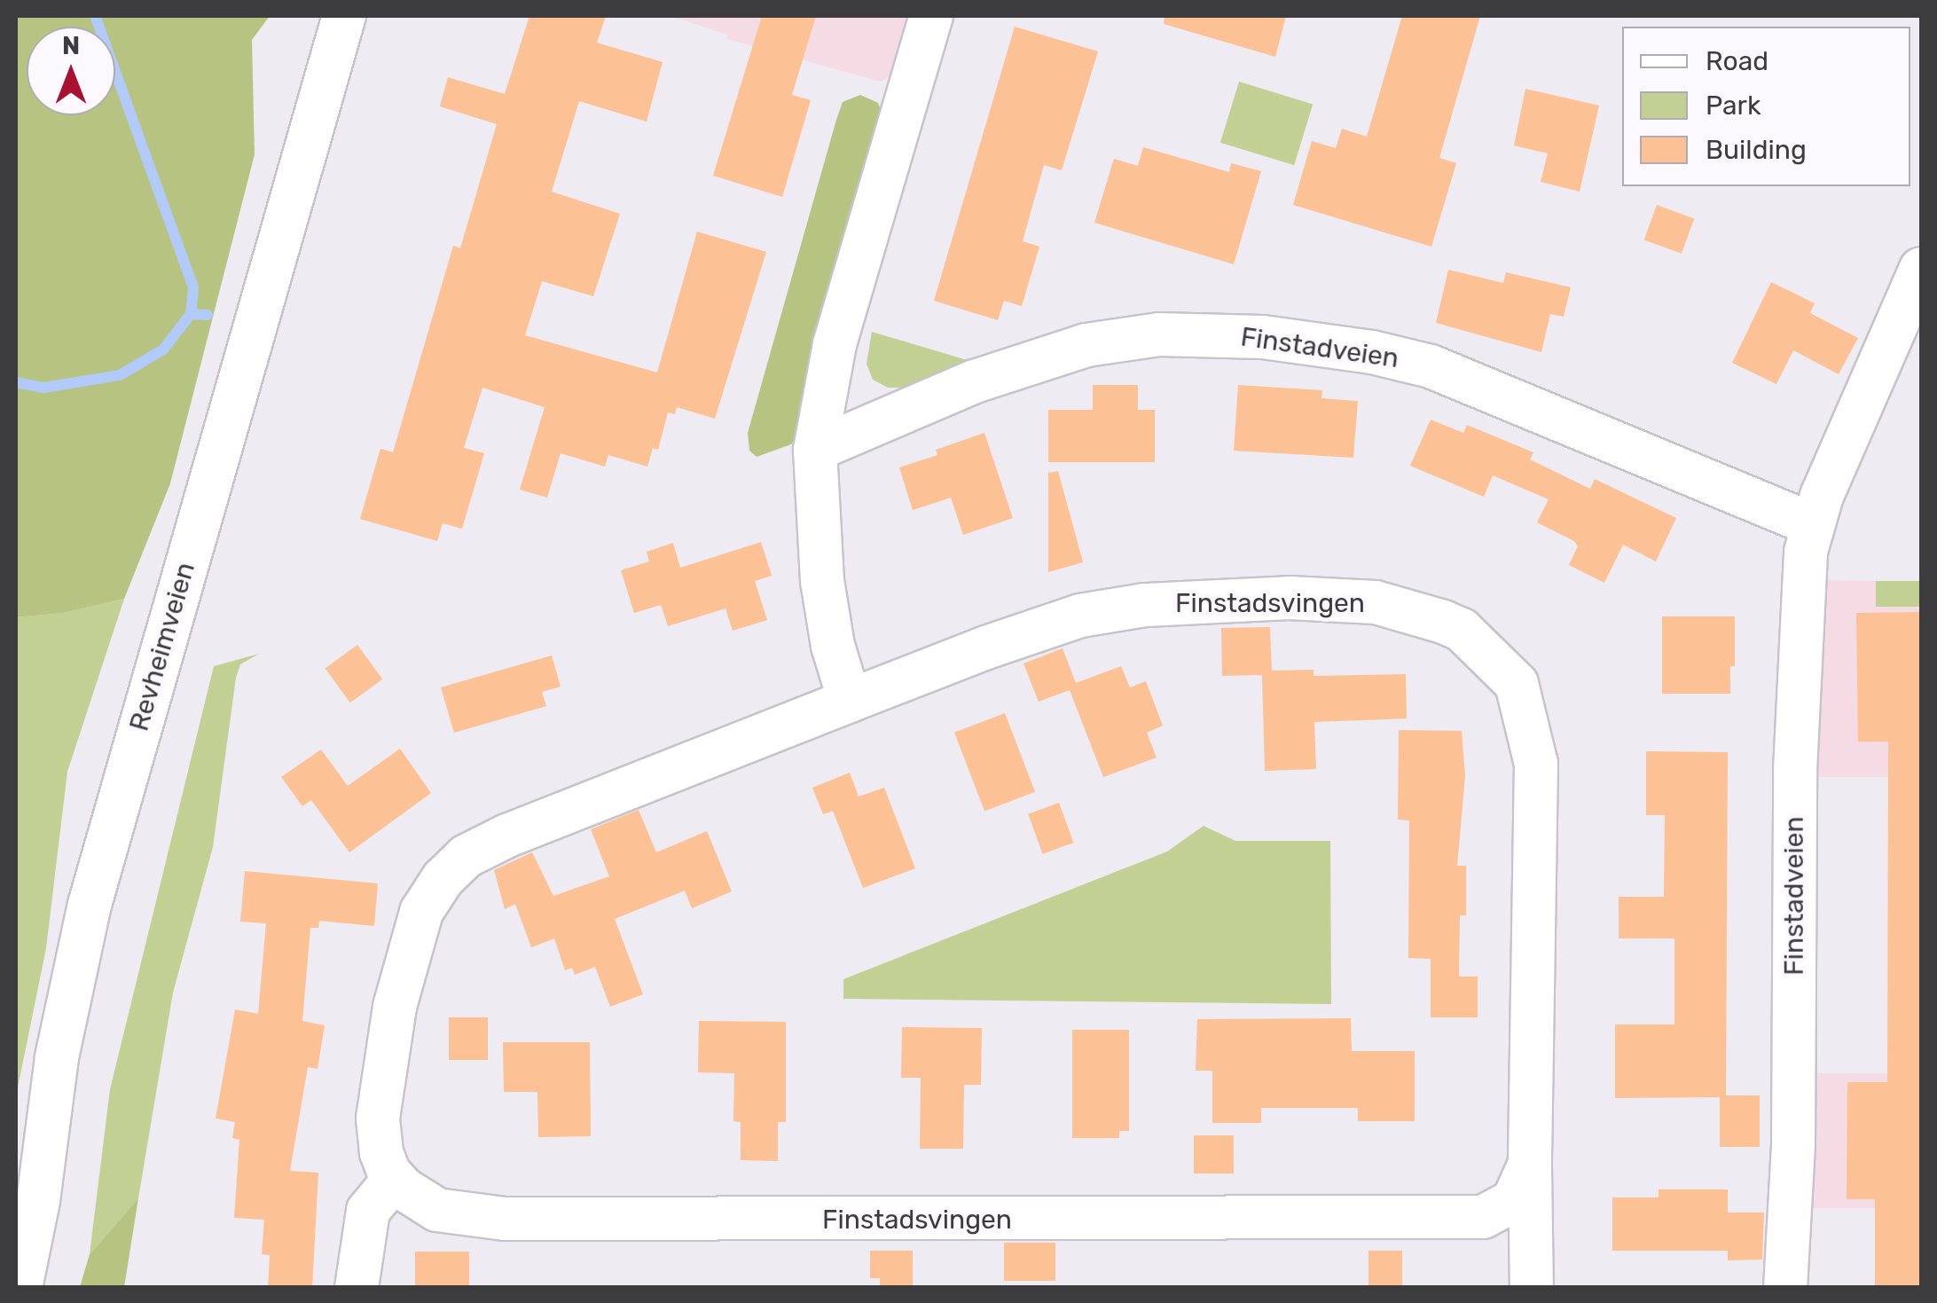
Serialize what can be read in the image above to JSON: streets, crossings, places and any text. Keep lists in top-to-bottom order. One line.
{"streets":{"street":["Finstadveien","Finstadsvingen","Revheimveien"]},"legend":["Road","Park","Building"],"north":"top"}
